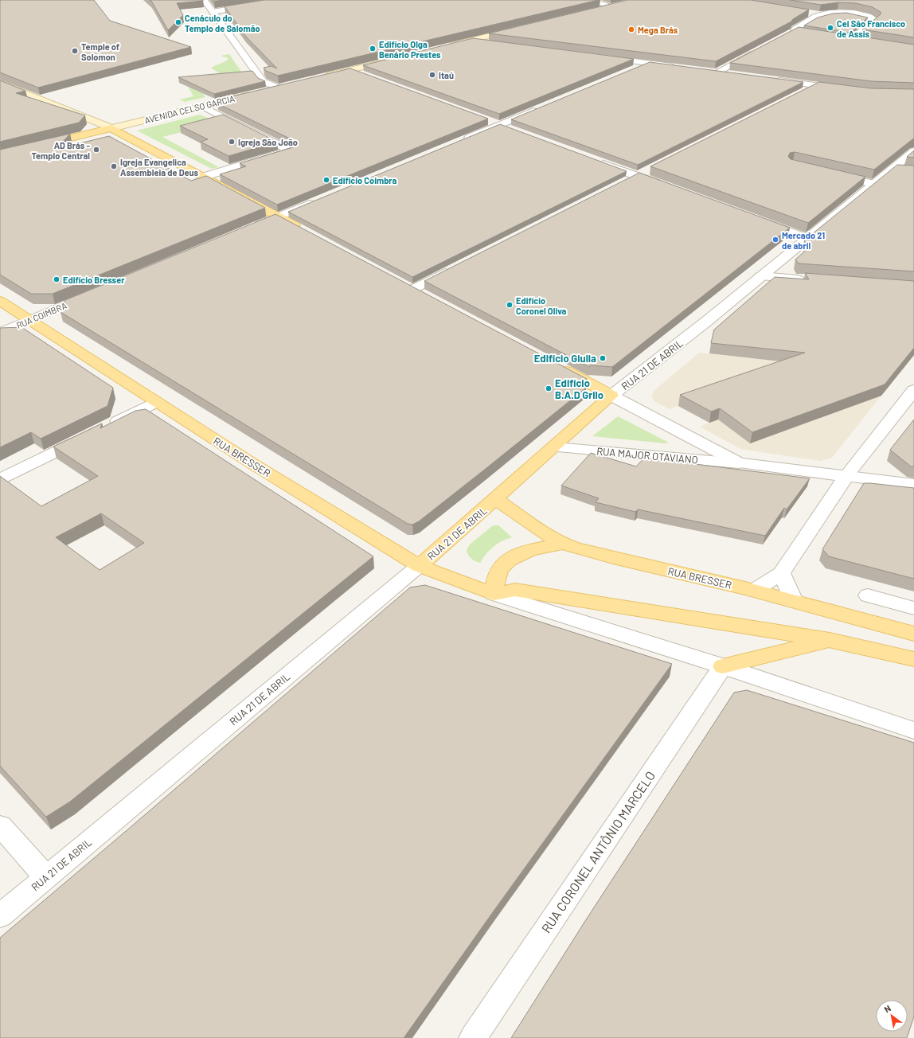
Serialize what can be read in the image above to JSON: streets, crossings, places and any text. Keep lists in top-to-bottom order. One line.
{"streets":{"main road":["AVENIDA CELSO GARCIA","RUA 21 DE ABRIL","RUA BRESSER"],"street":["RUA COIMBRA","RUA MAJOR OTAVIANO","RUA CORONEL ANTÔNIO MARCELO"]},"crossings":[["RUA COIMBRA","RUA BRESSER"],["RUA 21 DE ABRIL","RUA MAJOR OTAVIANO"],["RUA 21 DE ABRIL","RUA BRESSER"],["RUA BRESSER","RUA CORONEL ANTÔNIO MARCELO"]],"places":["Cenáculo do Templo de Salomão","Cei São Francisco de Assis","Mega Brás","Edifício Olga Benário Prestes","Temple of Solomon","Itaú","Igreja São João","AD Brás - Templo Central","Igreja Evangelica Assembleia de Deus","Edifício Coimbra","Mercado 21 de abril","Edifício Bresser","Edifício Coronel Oliva","Edifício Giulia","Edifício B.A.D Grilo"],"north":"top left"}
